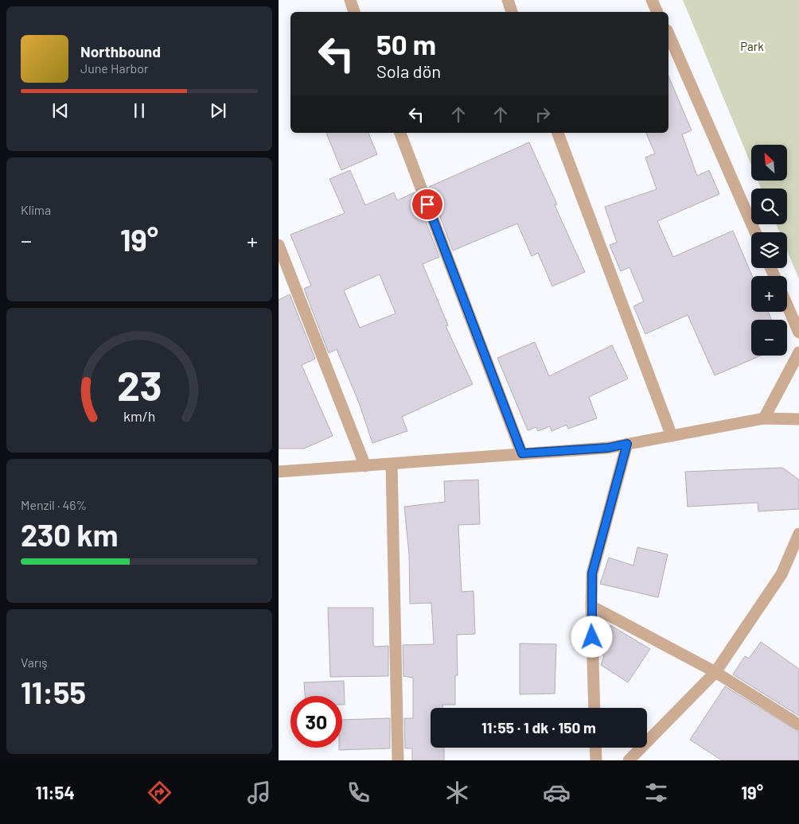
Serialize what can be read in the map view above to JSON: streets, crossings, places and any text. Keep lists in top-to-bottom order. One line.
{"parks":["Park"],"north":"top left","page":{"turn":["50 m","Sola dön"],"song":["Northbound","June Harbor"],"map_buttons":["+","−"],"tile":["Klima",["Menzil · 46%","230 km"],["Varış","11:55"]],"heat":["−","19°","+"],"limit":"30","trip":"11:55 · 1 dk · 150 m","tabs":["11:54","19°"],"gauge":["23","km/h"]}}
